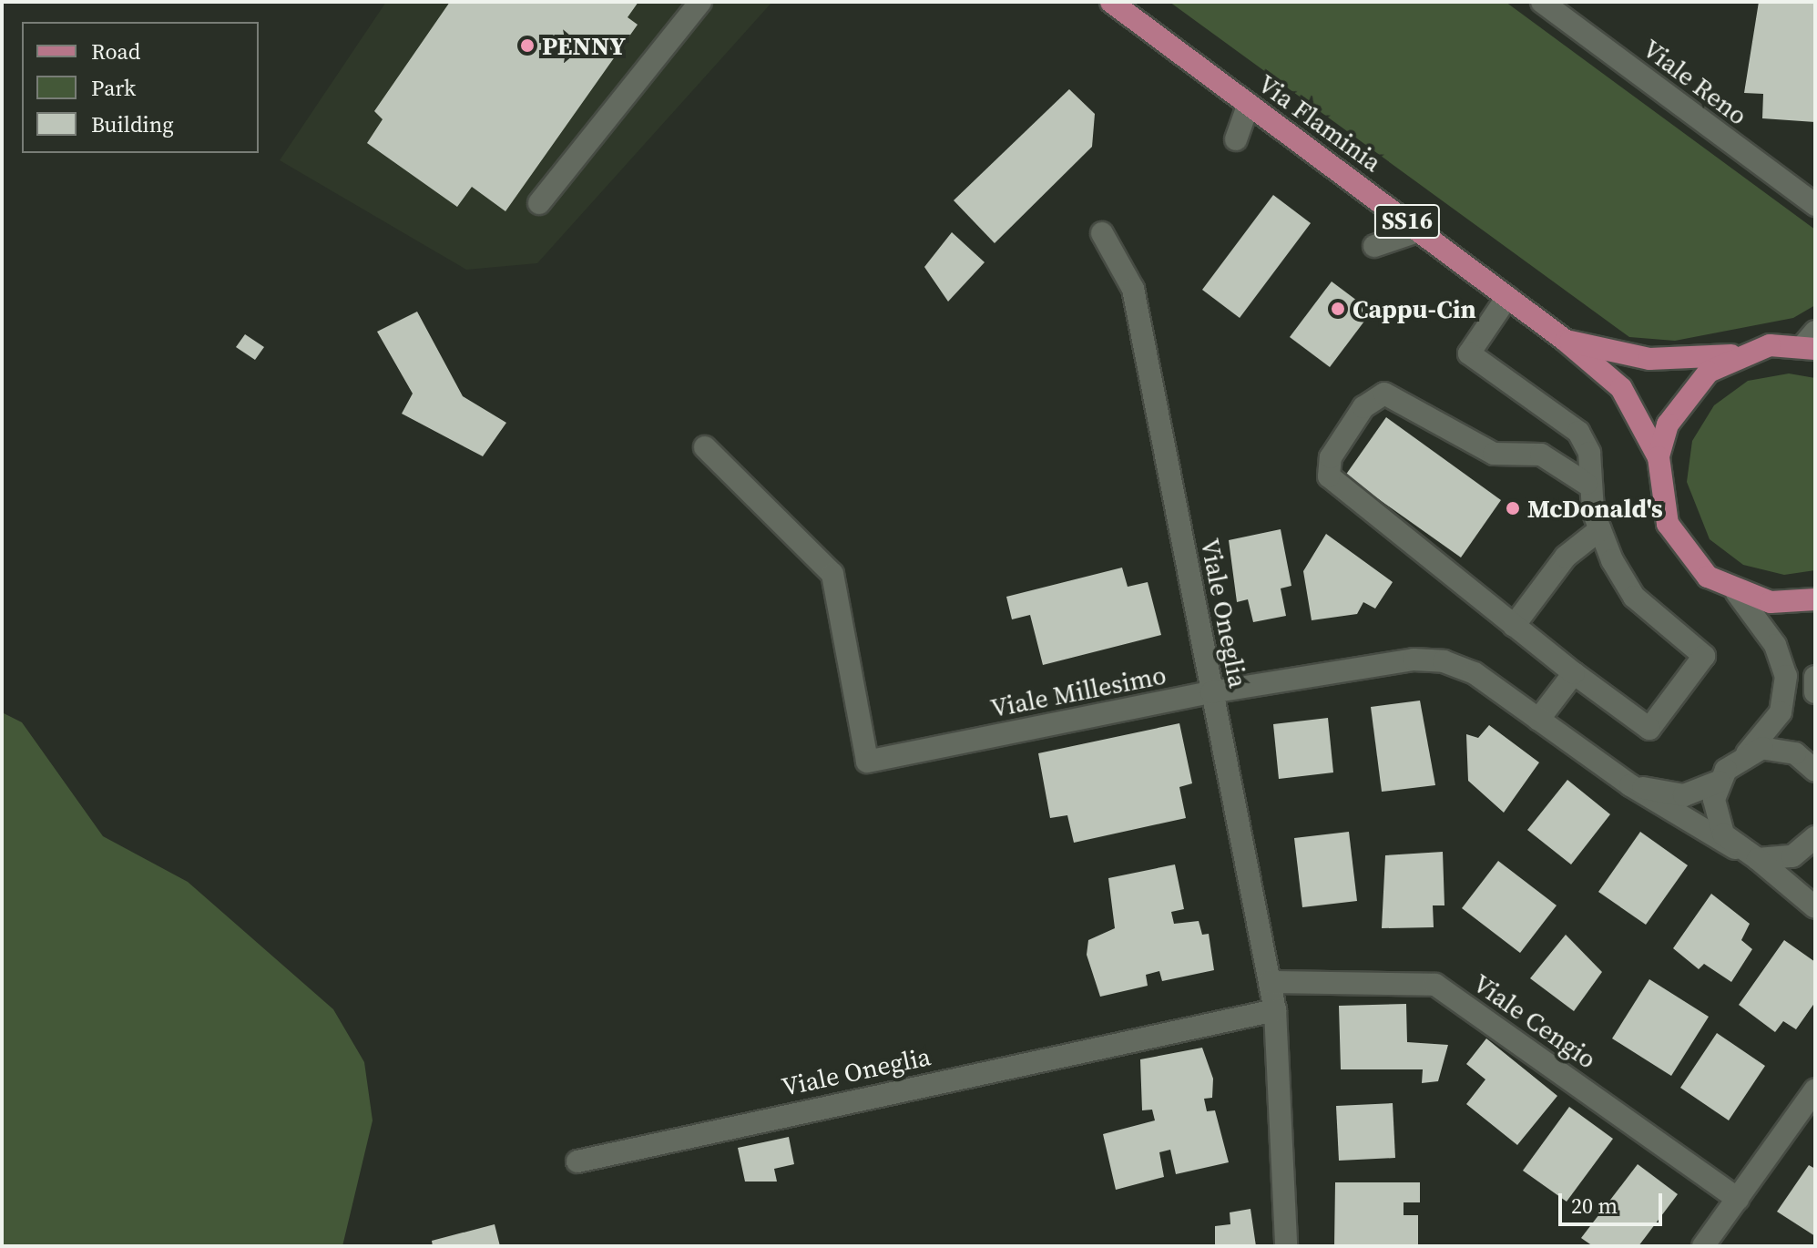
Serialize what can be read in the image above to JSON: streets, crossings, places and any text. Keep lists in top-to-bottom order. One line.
{"streets":{"main road":["Via Flaminia","SS16"],"street":["Viale Reno","Viale Oneglia","Viale Millesimo","Viale Cengio"]},"crossings":[["Via Flaminia","SS16"],["Viale Oneglia","Viale Millesimo"],["Viale Oneglia","Viale Cengio"]],"places":["PENNY","Cappu-Cin","McDonald's"],"legend":["Road","Park","Building"],"scale_bar":"20 m"}
